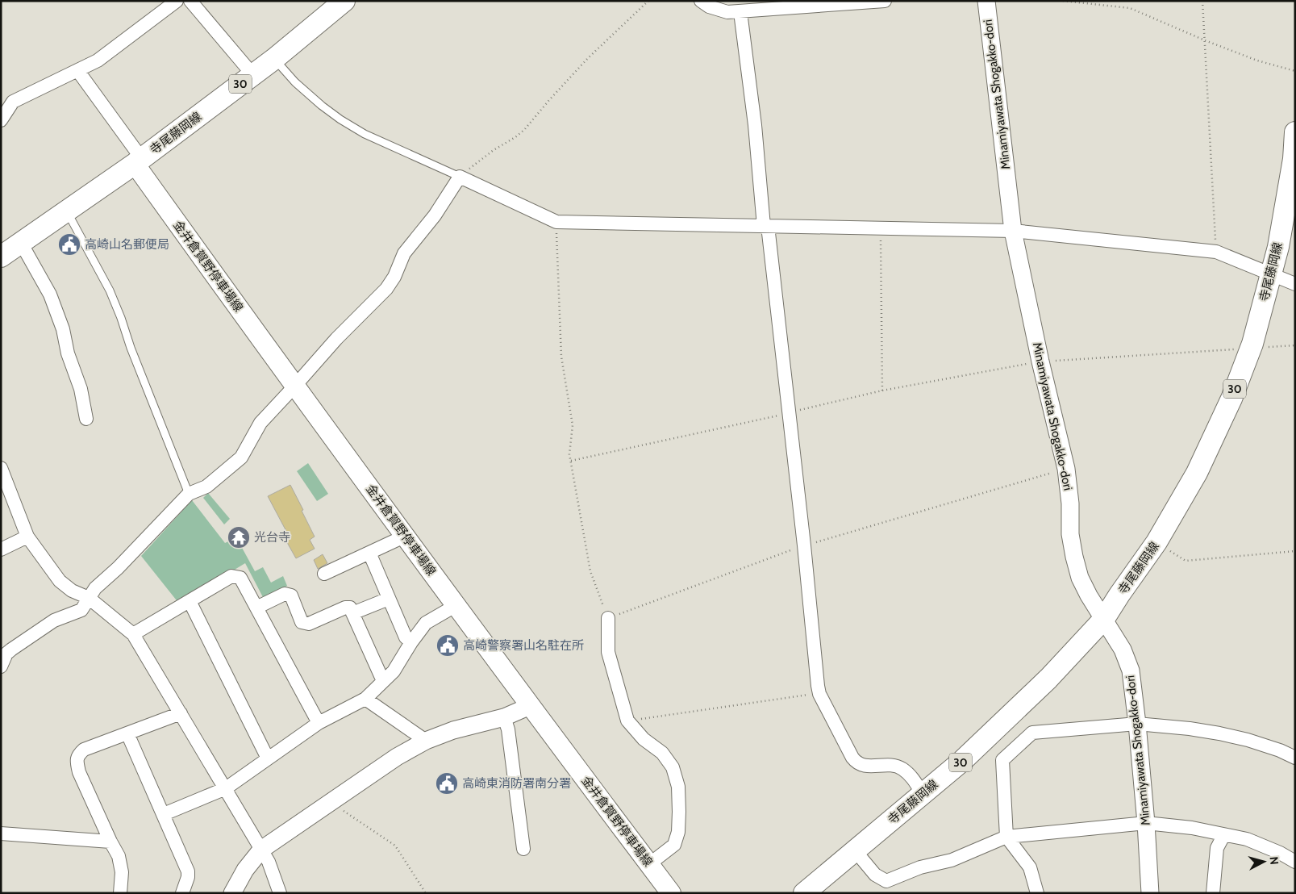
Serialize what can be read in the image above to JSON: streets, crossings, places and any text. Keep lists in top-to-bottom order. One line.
{"streets":{"main road":["30","寺尾藤岡線","金井倉賀野停車場線"],"street":["Minamiyawata Shogakko-dori"]},"crossings":[["Minamiyawata Shogakko-dori","寺尾藤岡線"],["寺尾藤岡線","金井倉賀野停車場線"]],"places":{"public building":["高崎山名郵便局","高崎警察署山名駐在所","高崎東消防署南分署"],"temple":["光台寺"]},"north":"right"}
